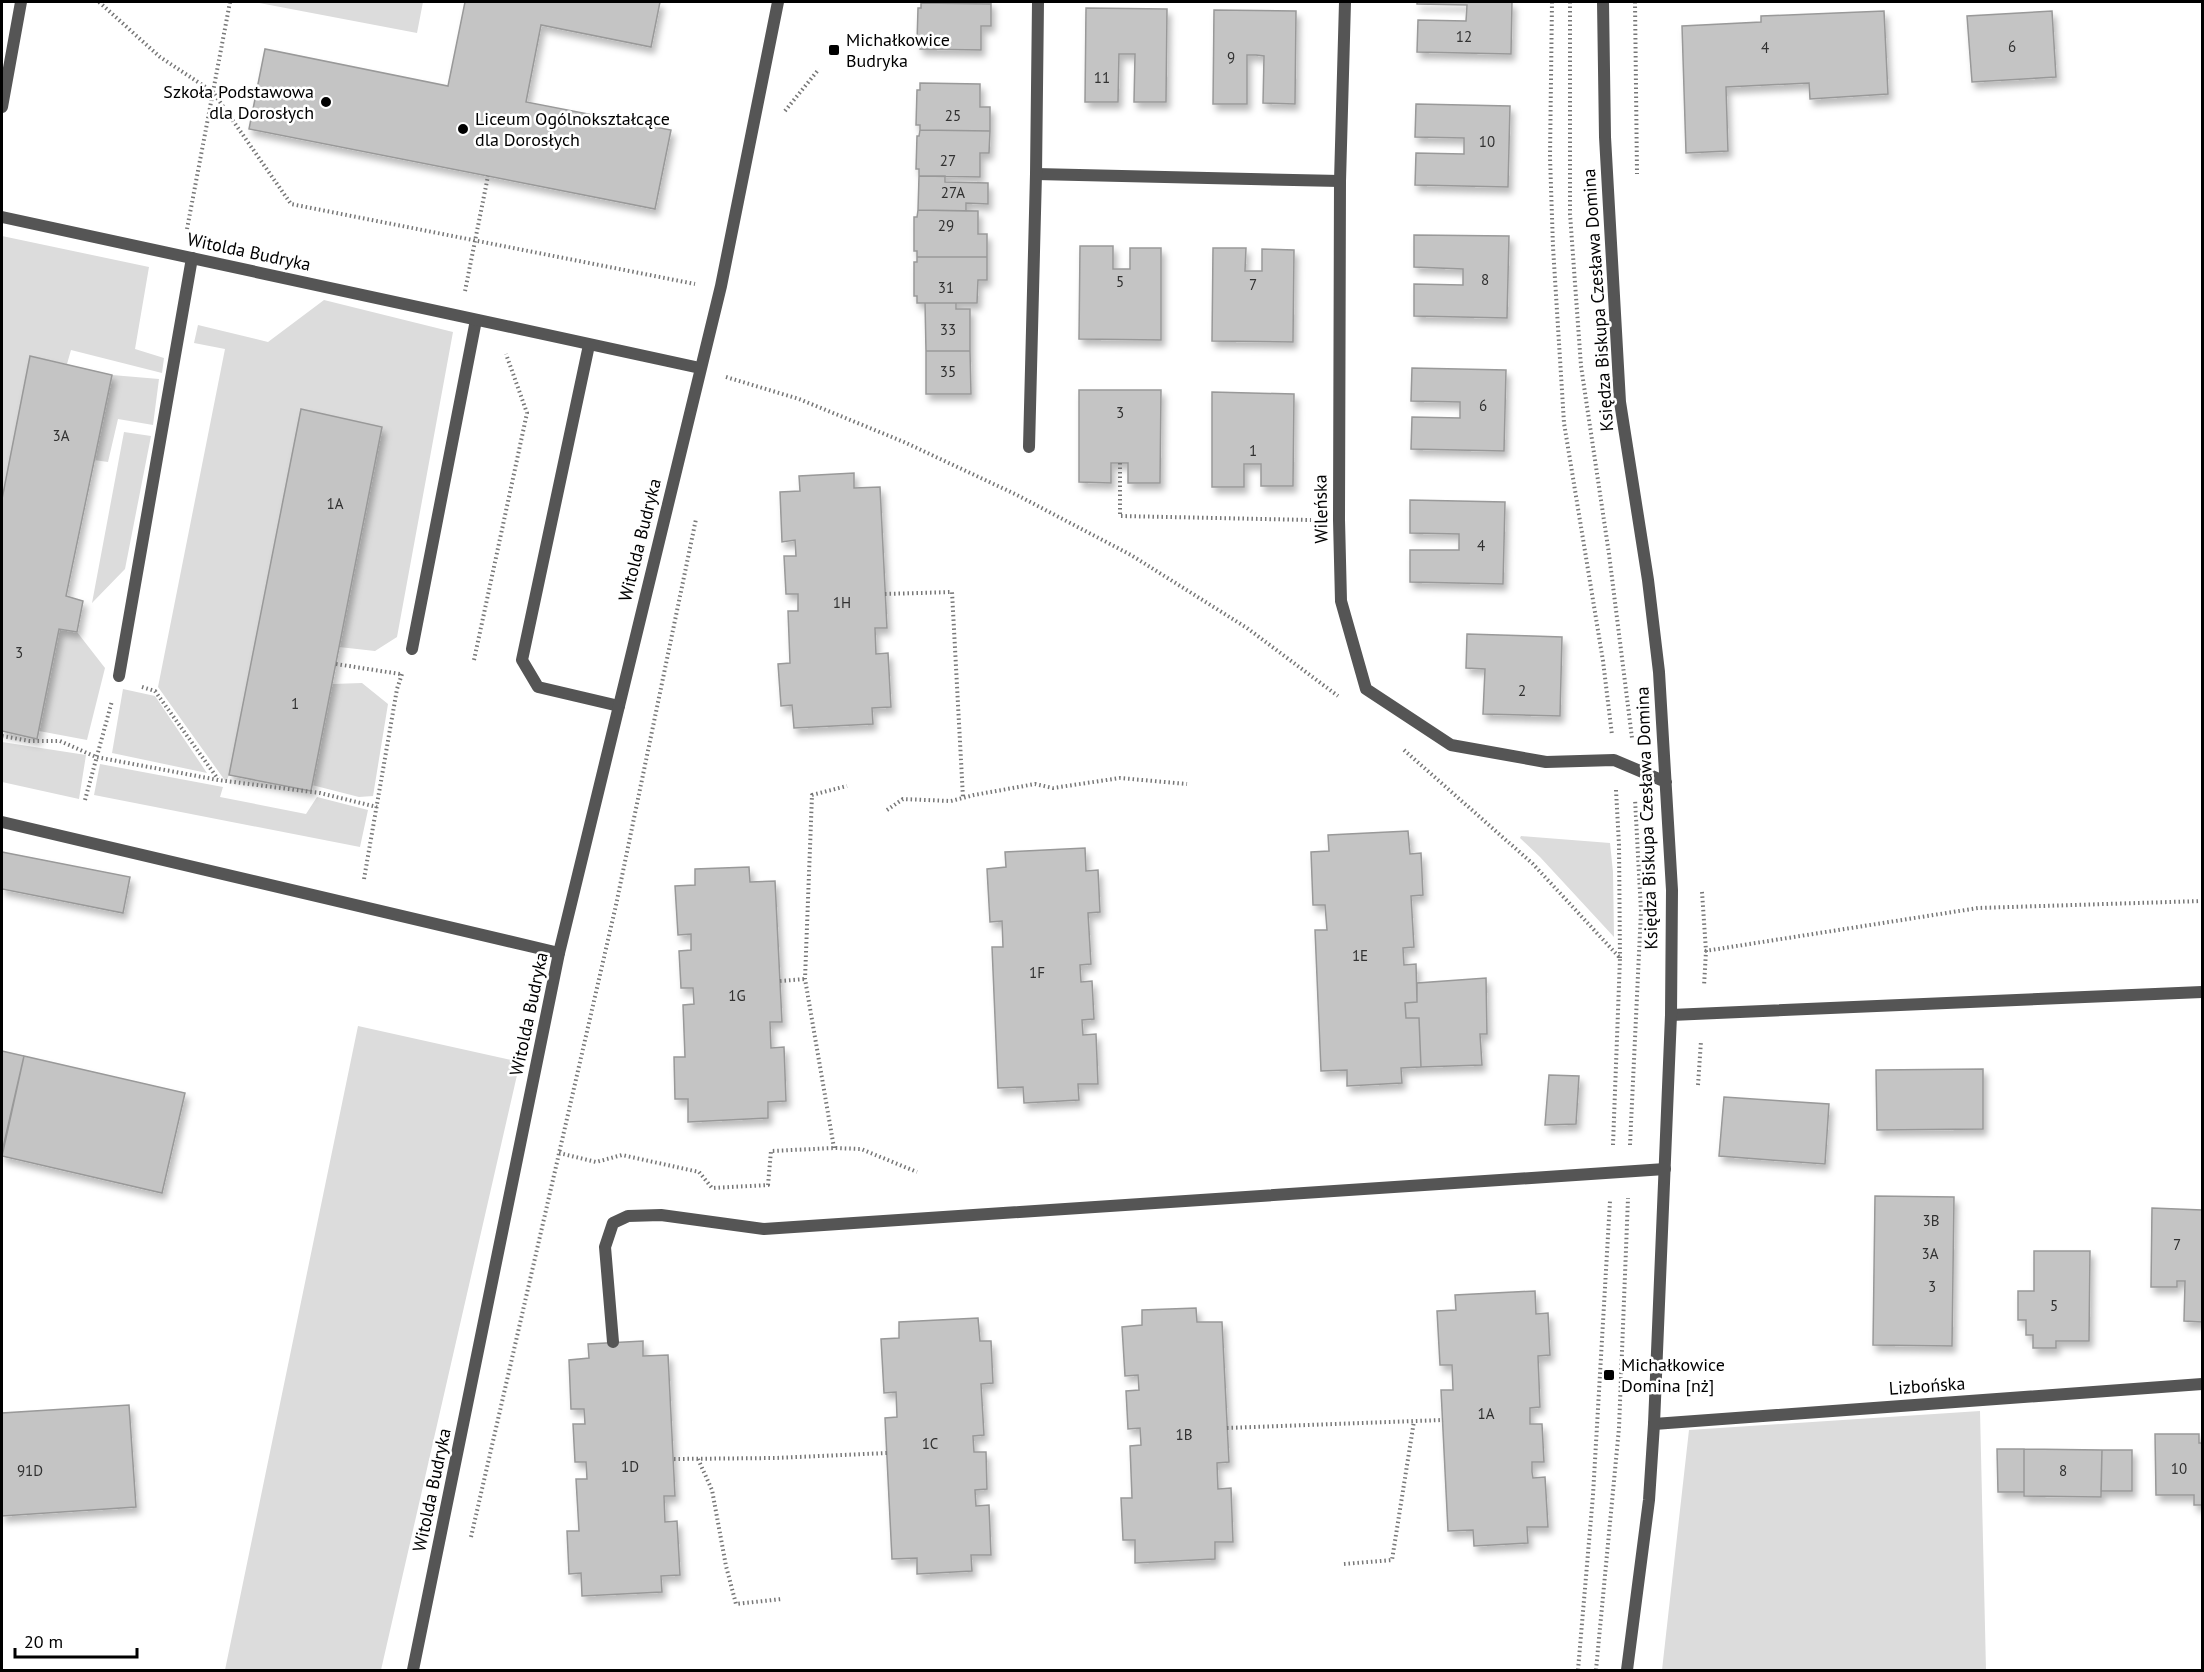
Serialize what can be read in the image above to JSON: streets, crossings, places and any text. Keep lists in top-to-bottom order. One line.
{"streets":{"street":["Witolda Budryka","Księdza Biskupa Czesława Domina","Wileńska","Lizbońska"]},"crossings":[["Księdza Biskupa Czesława Domina","Wileńska"],["Księdza Biskupa Czesława Domina","Lizbońska"]],"places":{"transit":["Michałkowice Budryka","Michałkowice Domina [nż]"],"other":["Szkoła Podstawowa dla Dorosłych","Liceum Ogólnokształcące dla Dorosłych"]},"house_numbers":["12","6","4","9","11","25","10","27","27A","29","8","5","7","31","33","35","6","3","3A","1","1A","4","1H","3","2","1","1E","1F","1G","3B","7","3A","3","5","1A","1B","1C","1D","10","91D","8"],"scale_bar":"20 m"}
